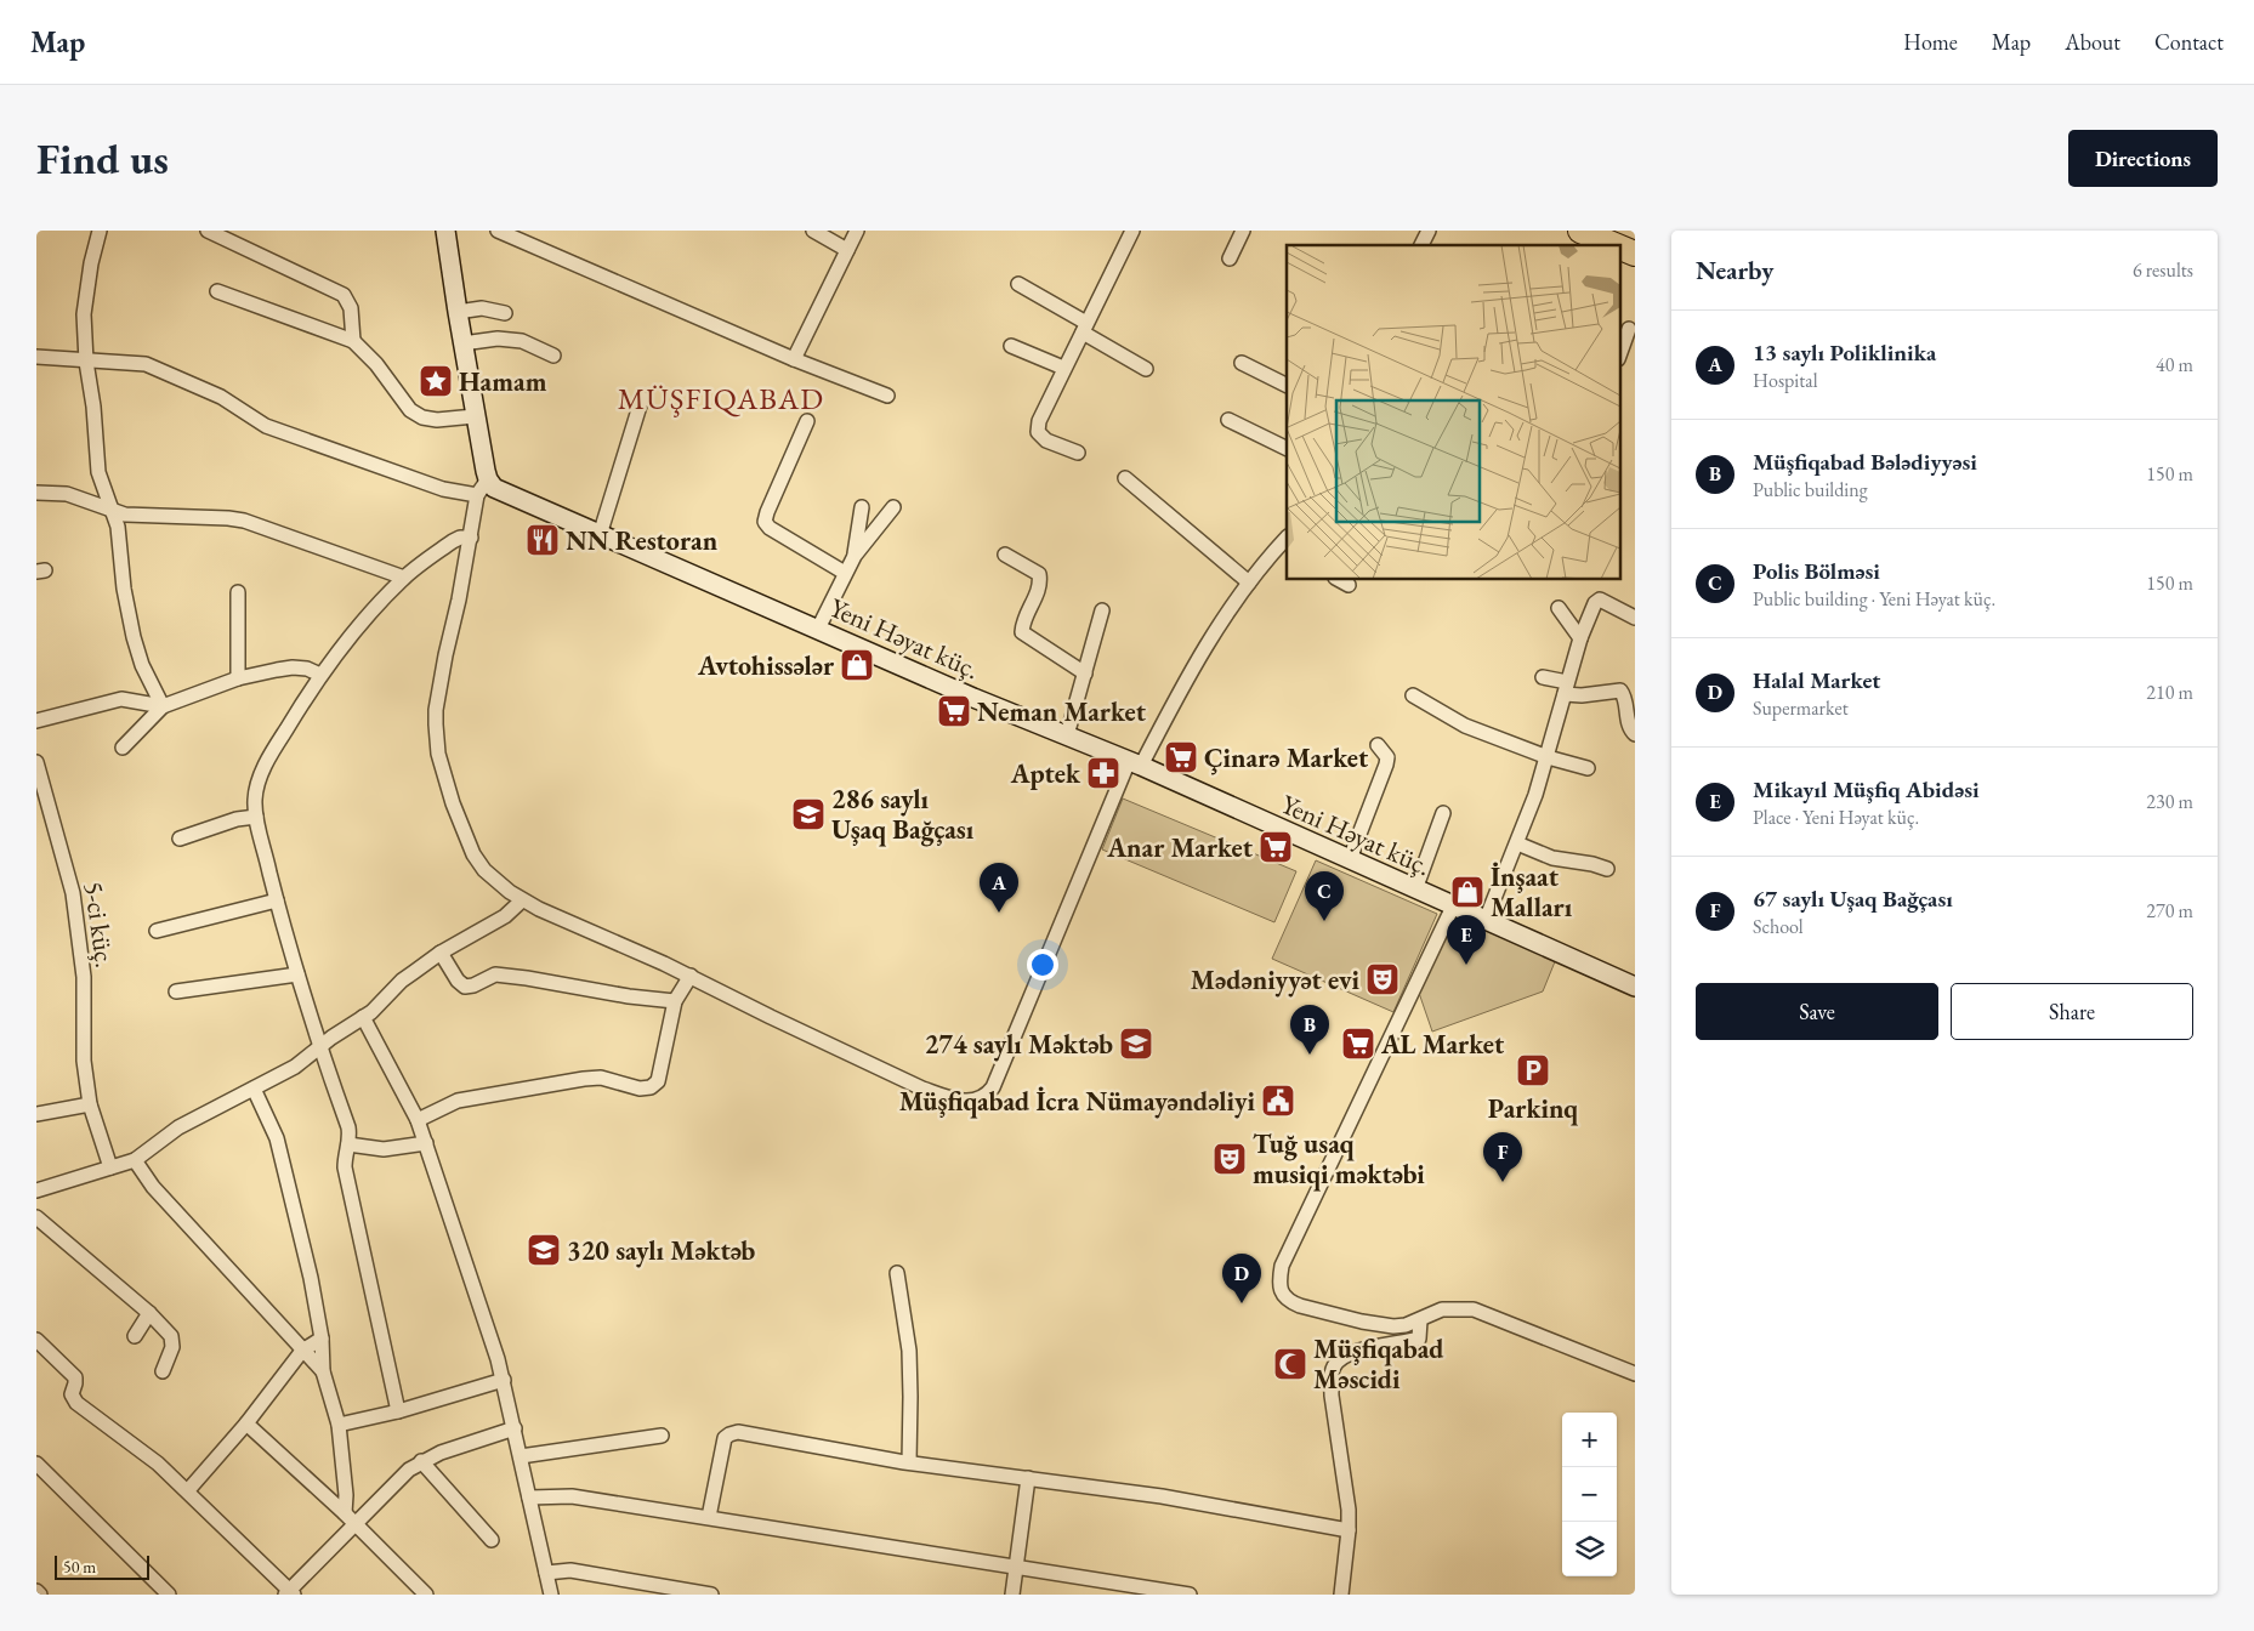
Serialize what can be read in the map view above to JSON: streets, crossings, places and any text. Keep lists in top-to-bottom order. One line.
{"streets":{"street":["Yeni Həyat küç.","5-ci küç."]},"districts":["MÜŞFIQABAD"],"places":{"place":["Hamam"],"restaurant":["NN Restoran"],"shop":["Avtohissələr","İnşaat Malları"],"supermarket":["Neman Market","Çinarə Market","Anar Market","AL Market"],"pharmacy":["Aptek"],"school or university":["286 saylı Uşaq Bağçası","274 saylı Məktəb","320 saylı Məktəb"],"theatre":["Mədəniyyət evi","Tuğ usaq musiqi məktəbi"],"parking":["Parkinq"],"public building":["Müşfiqabad İcra Nümayəndəliyi"],"mosque":["Müşfiqabad Məscidi"]},"scale_bar":"50 m","page":{"header":"Map","nav":["Home","Map","About","Contact"],"buttons":["Directions",["Save","Share"]],"title":"Find us","heading":["Nearby","6 results"],"list":[{"mark":"A","name":"13 saylı Poliklinika","note":"Hospital","value":"40 m"},{"mark":"B","name":"Müşfiqabad Bələdiyyəsi","note":"Public building","value":"150 m"},{"mark":"C","name":"Polis Bölməsi","note":"Public building · Yeni Həyat küç.","value":"150 m"},{"mark":"D","name":"Halal Market","note":"Supermarket","value":"210 m"},{"mark":"E","name":"Mikayıl Müşfiq Abidəsi","note":"Place · Yeni Həyat küç.","value":"230 m"},{"mark":"F","name":"67 saylı Uşaq Bağçası","note":"School","value":"270 m"}],"pins":["A","C","E","B","F","D"],"map_buttons":["+","−"],"scale":"50 m"}}
